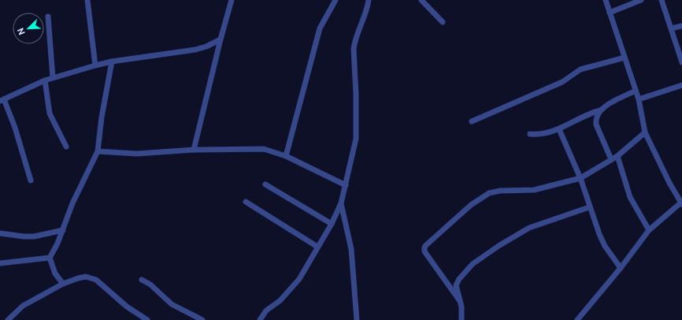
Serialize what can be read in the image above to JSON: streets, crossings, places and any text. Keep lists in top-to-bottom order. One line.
{"north":"bottom left"}
